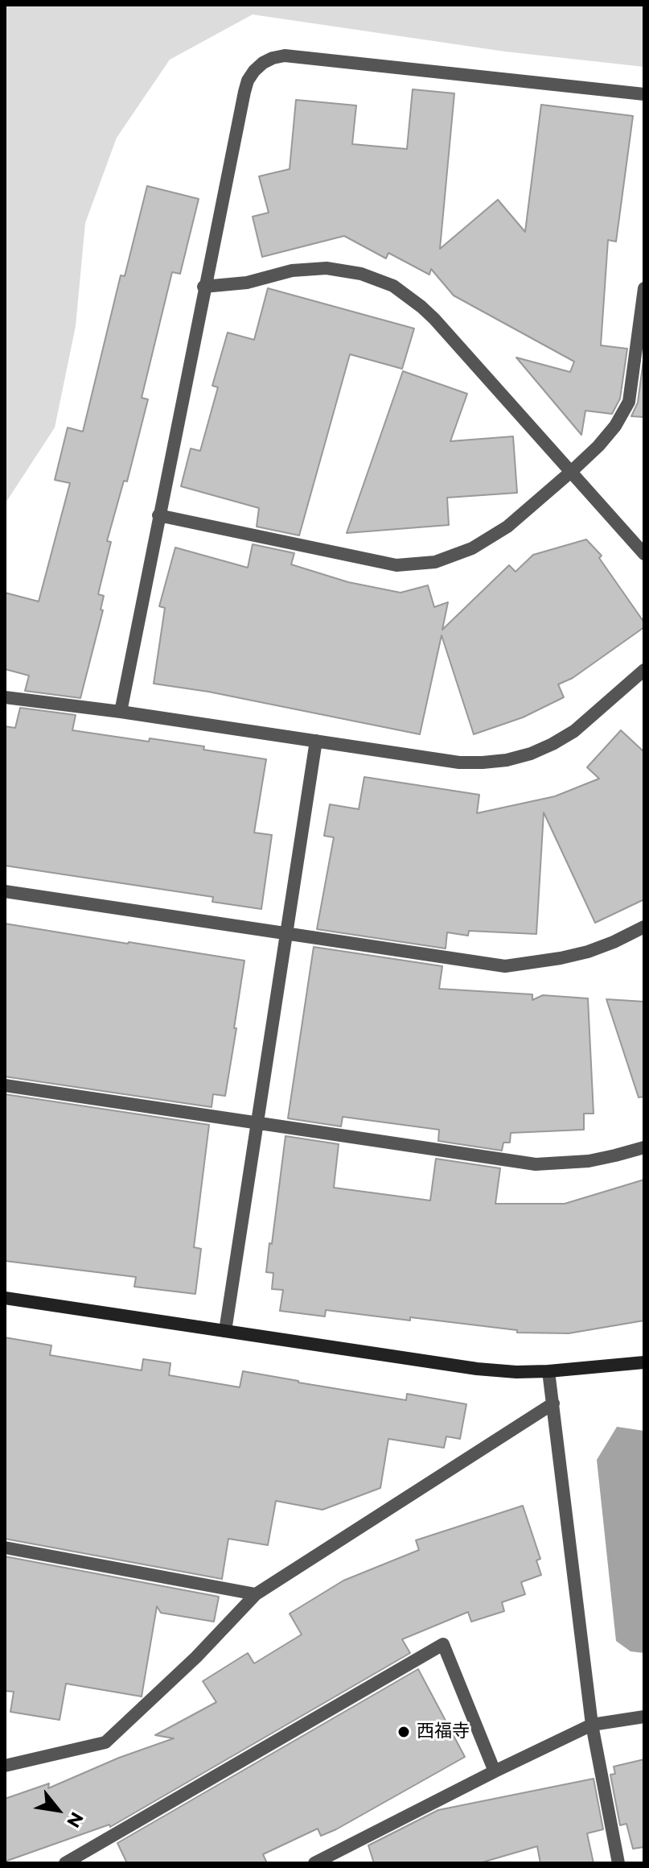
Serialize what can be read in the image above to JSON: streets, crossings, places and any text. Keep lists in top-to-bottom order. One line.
{"places":["西福寺"],"north":"bottom right"}
